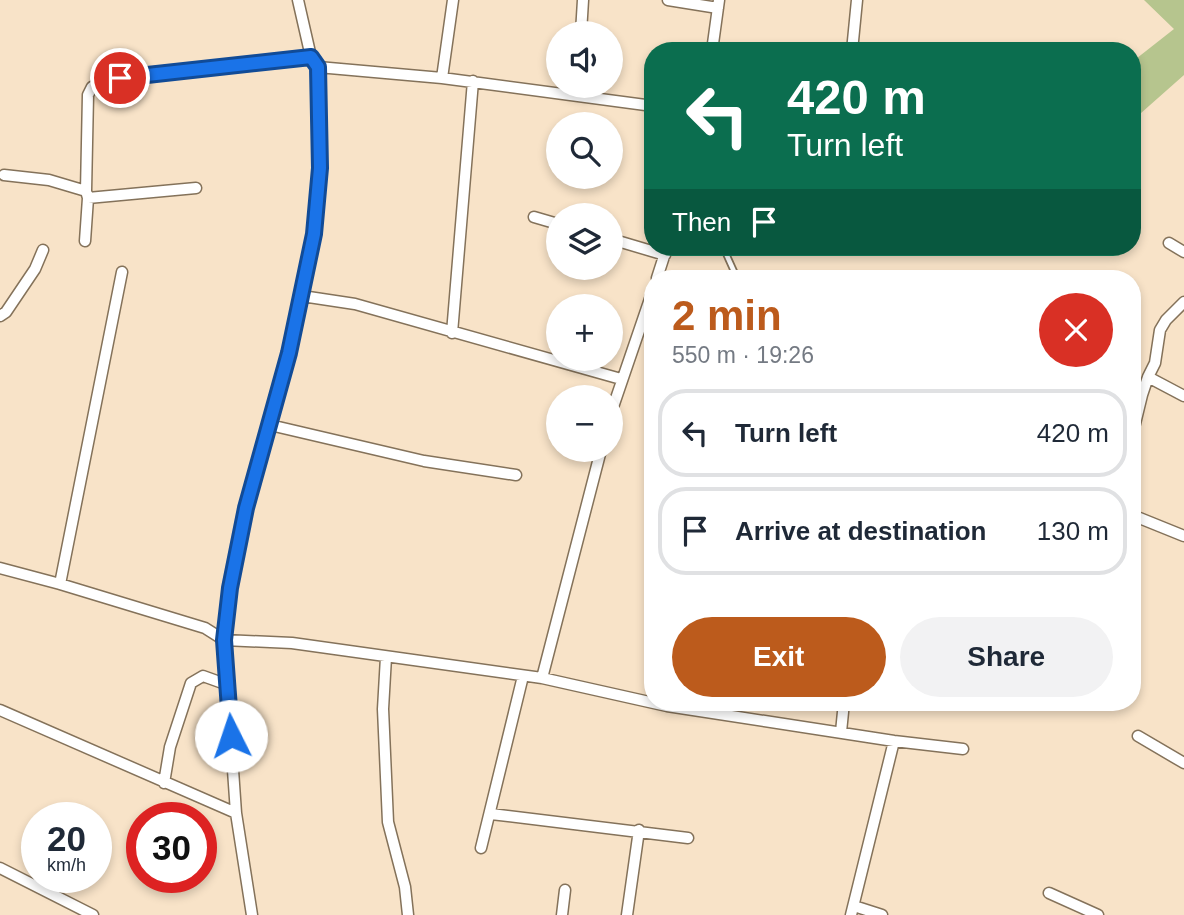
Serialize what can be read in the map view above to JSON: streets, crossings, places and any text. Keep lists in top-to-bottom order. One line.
{"page":{"map_buttons":["+","−"],"turn":["420 m","Turn left"],"then":"Then","heading":["2 min","550 m · 19:26"],"list":[{"name":"Turn left","value":"420 m"},{"name":"Arrive at destination","value":"130 m"}],"buttons":["Exit","Share"],"speed":"20 km/h","limit":"30"}}
